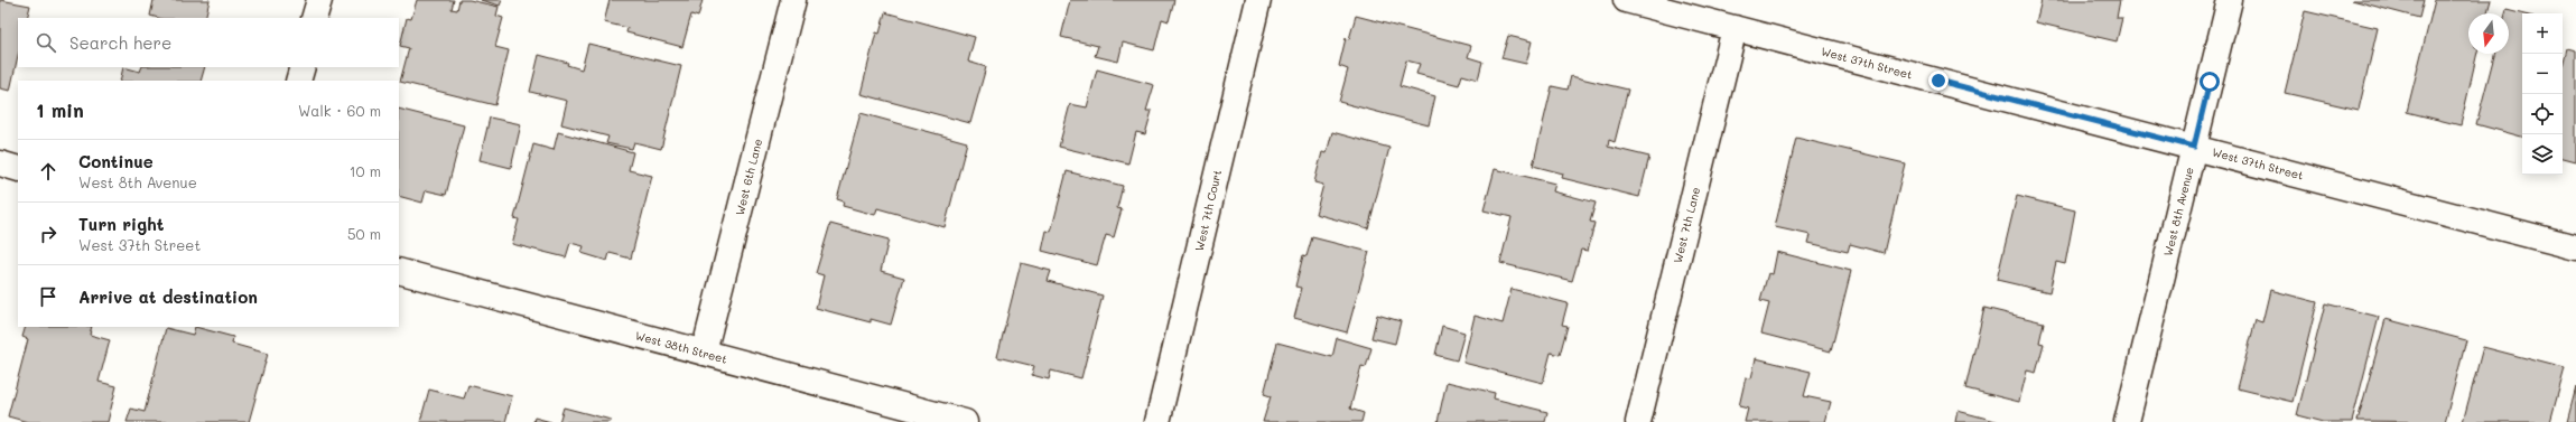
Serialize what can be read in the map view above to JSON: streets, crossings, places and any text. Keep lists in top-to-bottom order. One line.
{"streets":{"street":["West 37th Street","West 6th Lane","West 7th Court","West 8th Avenue","West 7th Lane","West 38th Street"]},"crossings":[["West 37th Street","West 8th Avenue"],["West 37th Street","West 7th Lane"],["West 6th Lane","West 38th Street"]],"north":"bottom","page":{"map_buttons":["+","−"],"search":"Search here","heading":["1 min","Walk · 60 m"],"list":[["Continue","West 8th Avenue","10 m"],["Turn right","West 37th Street","50 m"],"Arrive at destination"]}}
